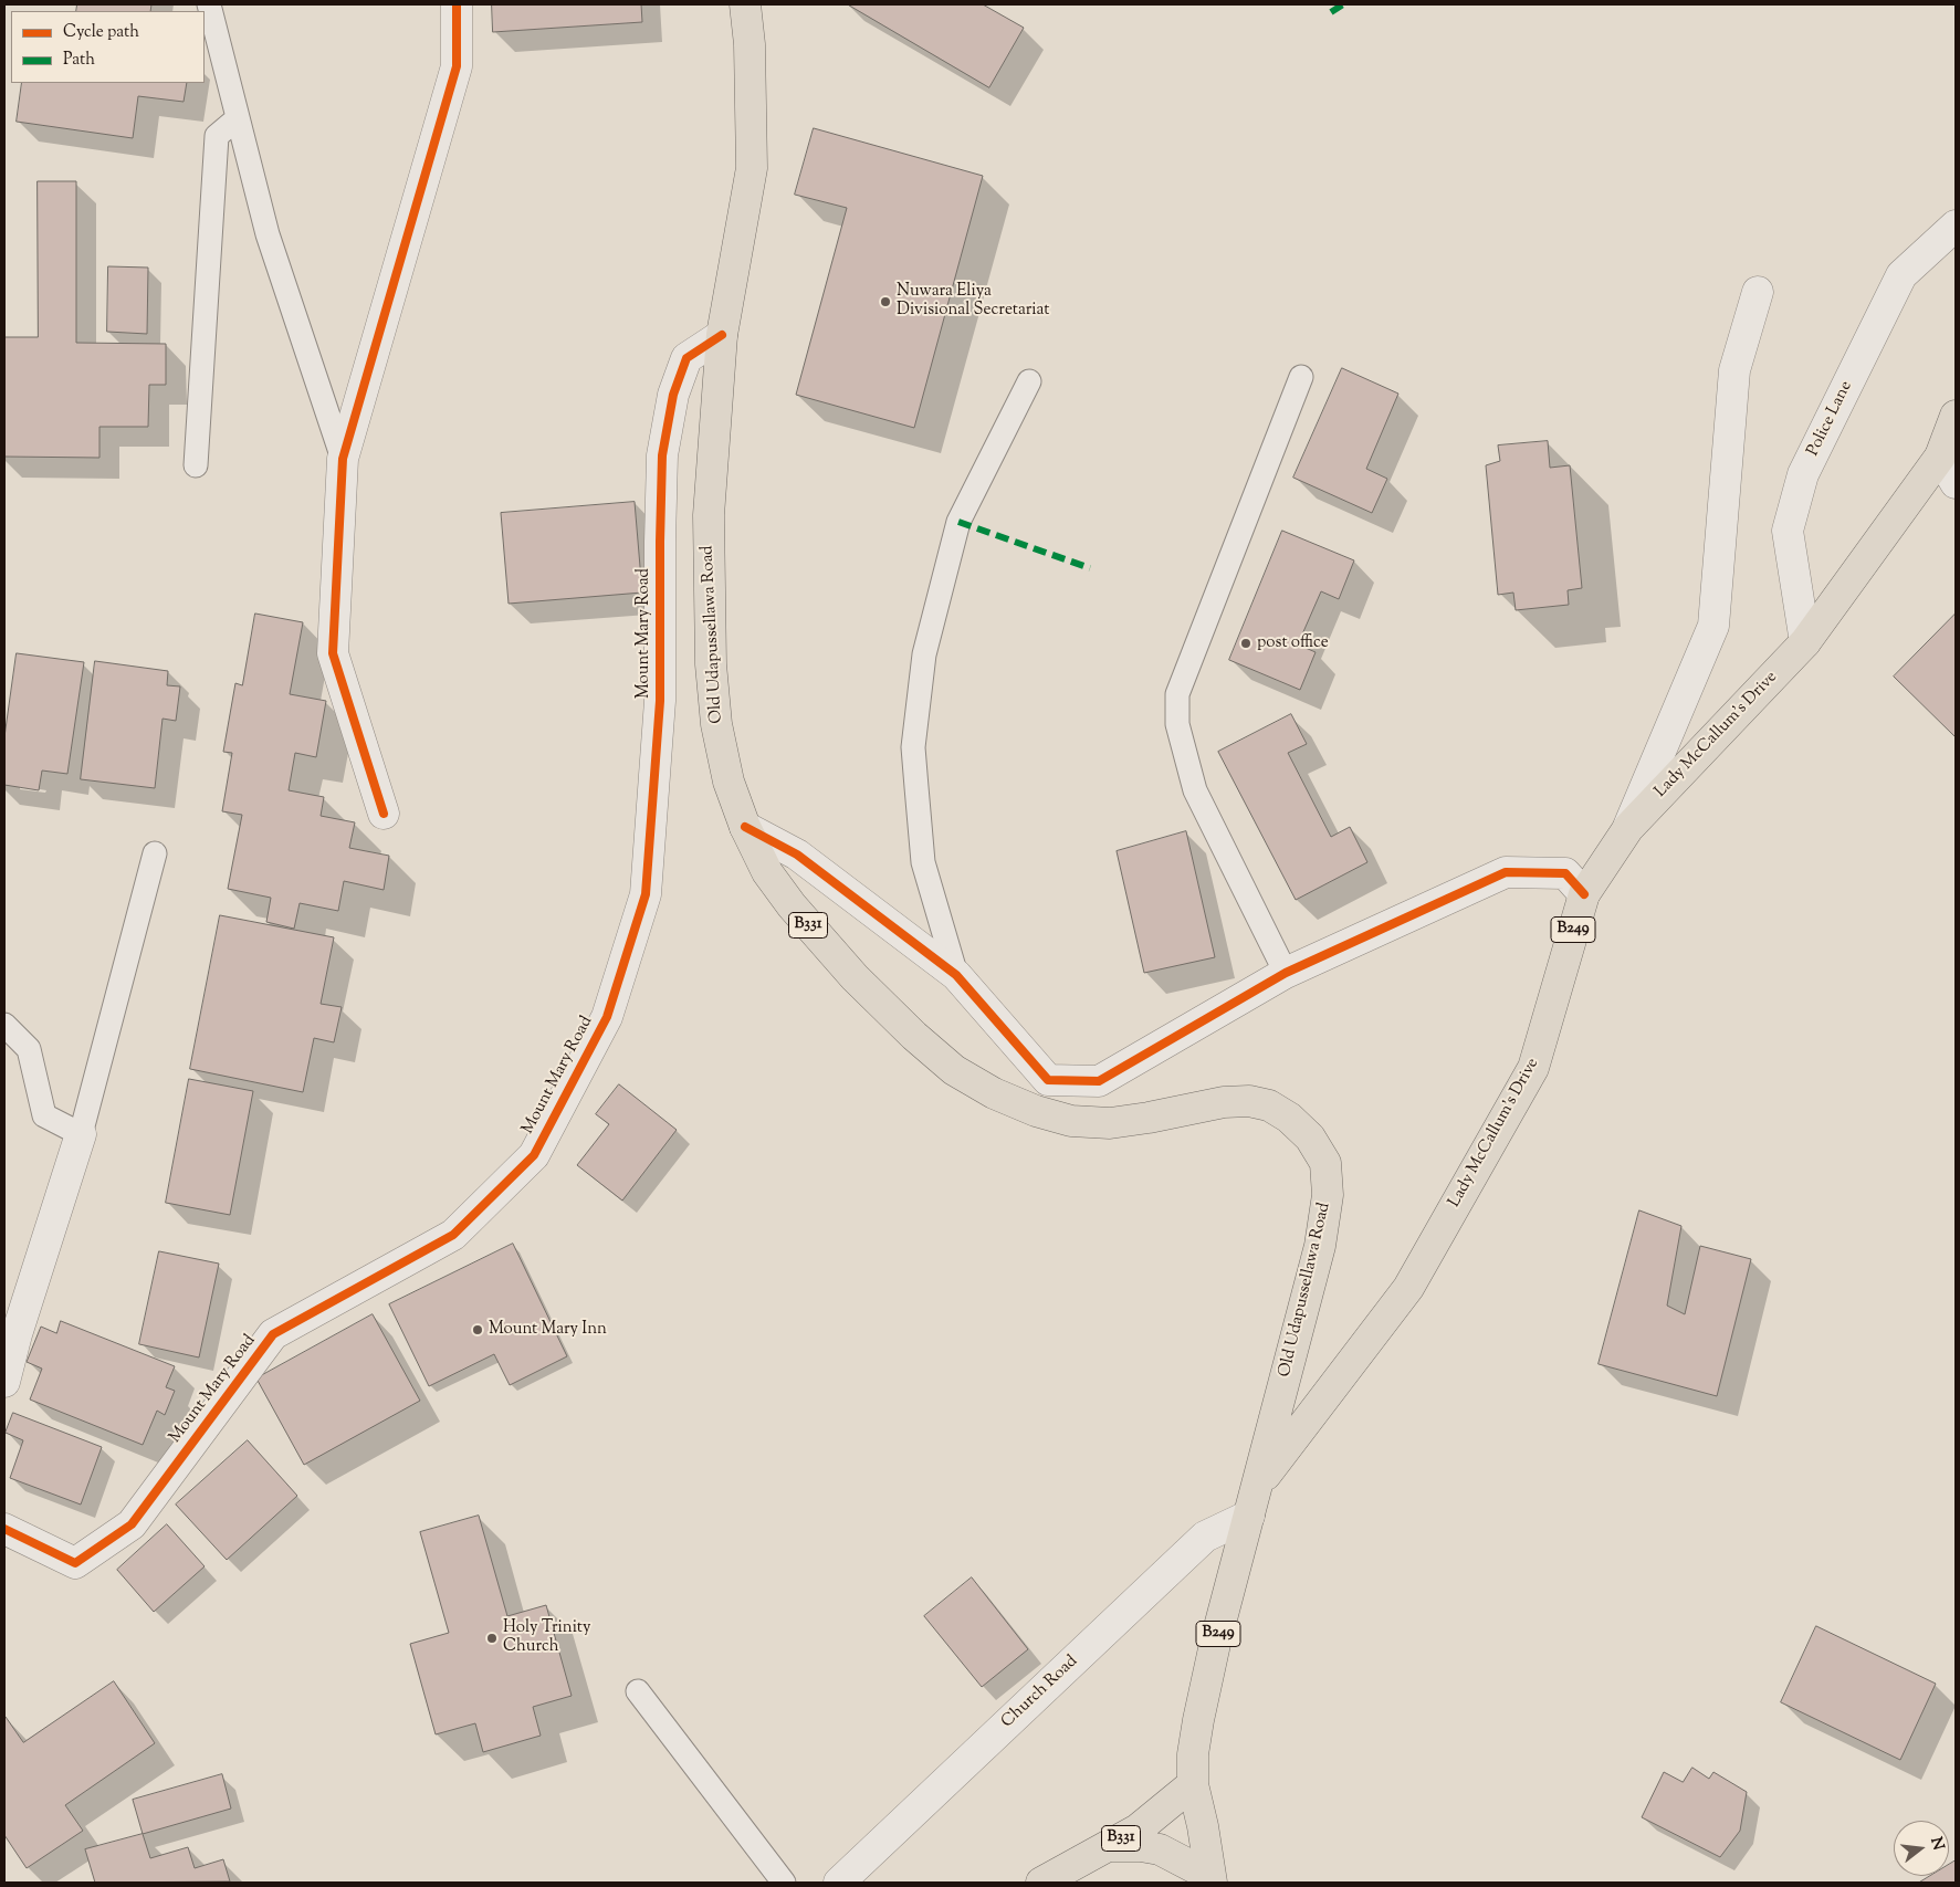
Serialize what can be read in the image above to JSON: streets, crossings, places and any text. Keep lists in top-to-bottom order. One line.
{"streets":{"main road":["Old Udapussellawa Road","Lady McCallum's Drive","B331","B249"],"street":["Police Lane","Mount Mary Road","Church Road"]},"crossings":[["Police Lane","Lady McCallum's Drive"],["Mount Mary Road","Old Udapussellawa Road"],["Old Udapussellawa Road","Lady McCallum's Drive"],["Lady McCallum's Drive","B331"],["Lady McCallum's Drive","Church Road"]],"places":["Nuwara Eliya Divisional Secretariat","post office","Mount Mary Inn","Holy Trinity Church"],"legend":["Cycle path","Path"],"north":"right"}
